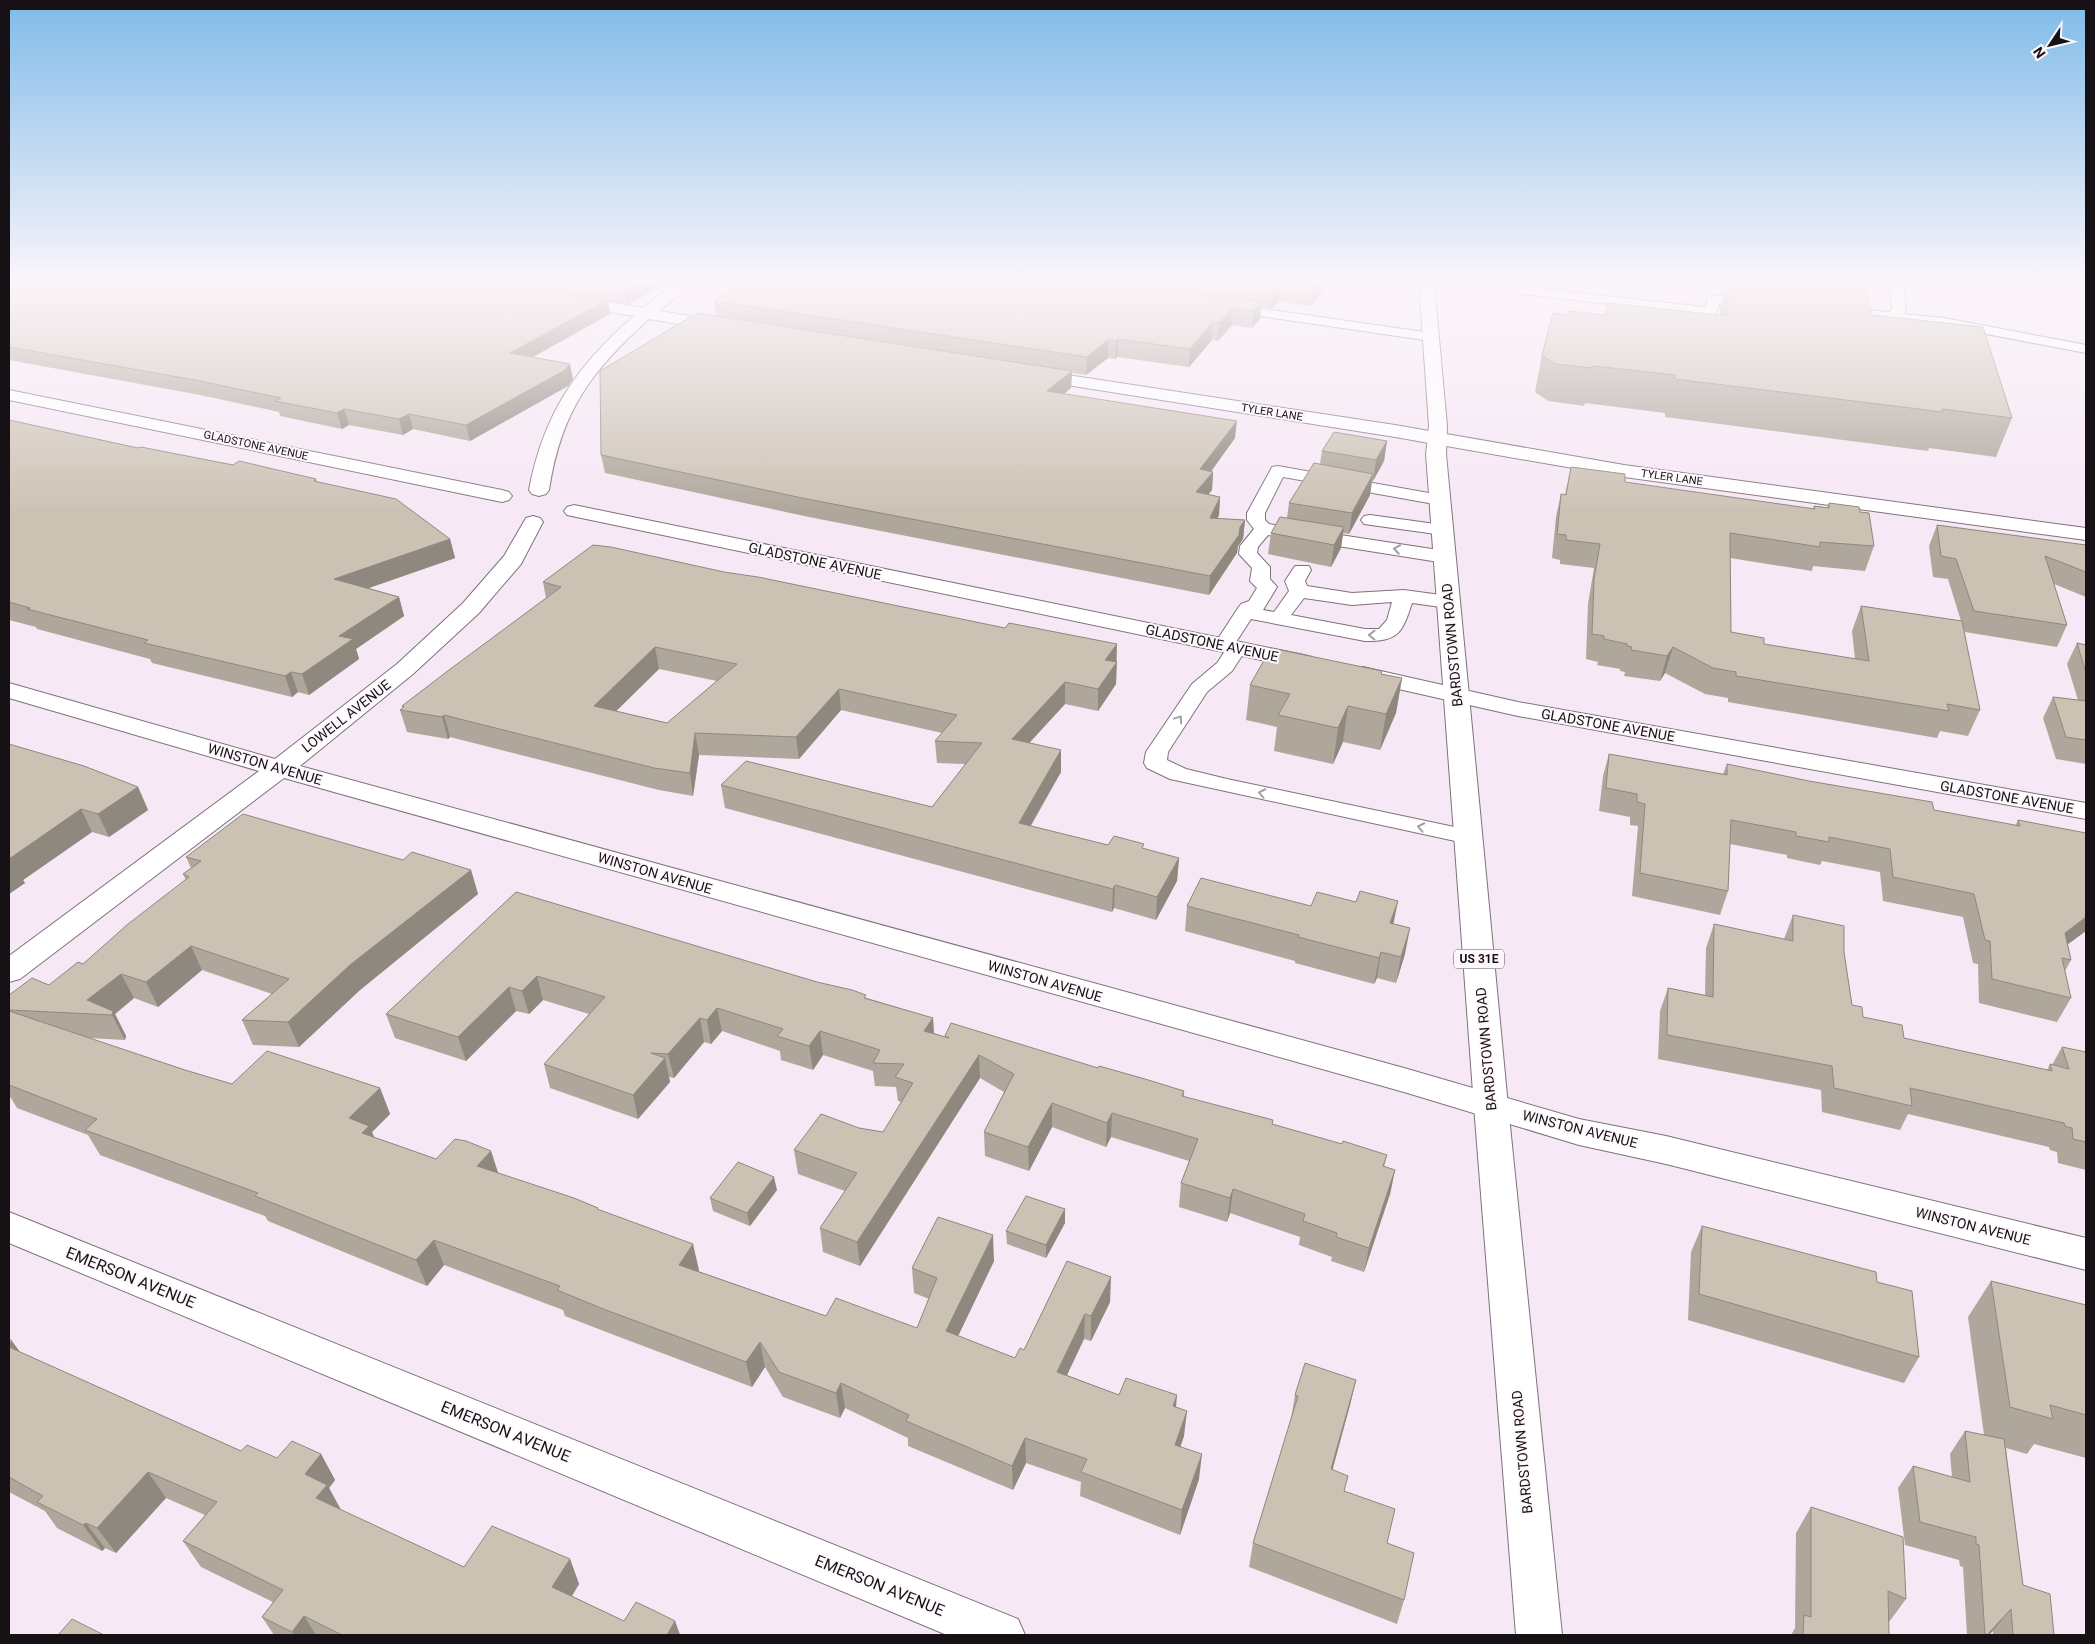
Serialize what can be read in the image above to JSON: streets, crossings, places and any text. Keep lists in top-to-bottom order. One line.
{"streets":{"street":["TYLER LANE","GLADSTONE AVENUE","BARDSTOWN ROAD","LOWELL AVENUE","WINSTON AVENUE","US 31E","EMERSON AVENUE"]},"crossings":[["TYLER LANE","BARDSTOWN ROAD"],["GLADSTONE AVENUE","BARDSTOWN ROAD"],["GLADSTONE AVENUE","LOWELL AVENUE"],["BARDSTOWN ROAD","WINSTON AVENUE"],["LOWELL AVENUE","WINSTON AVENUE"]],"north":"bottom left"}
